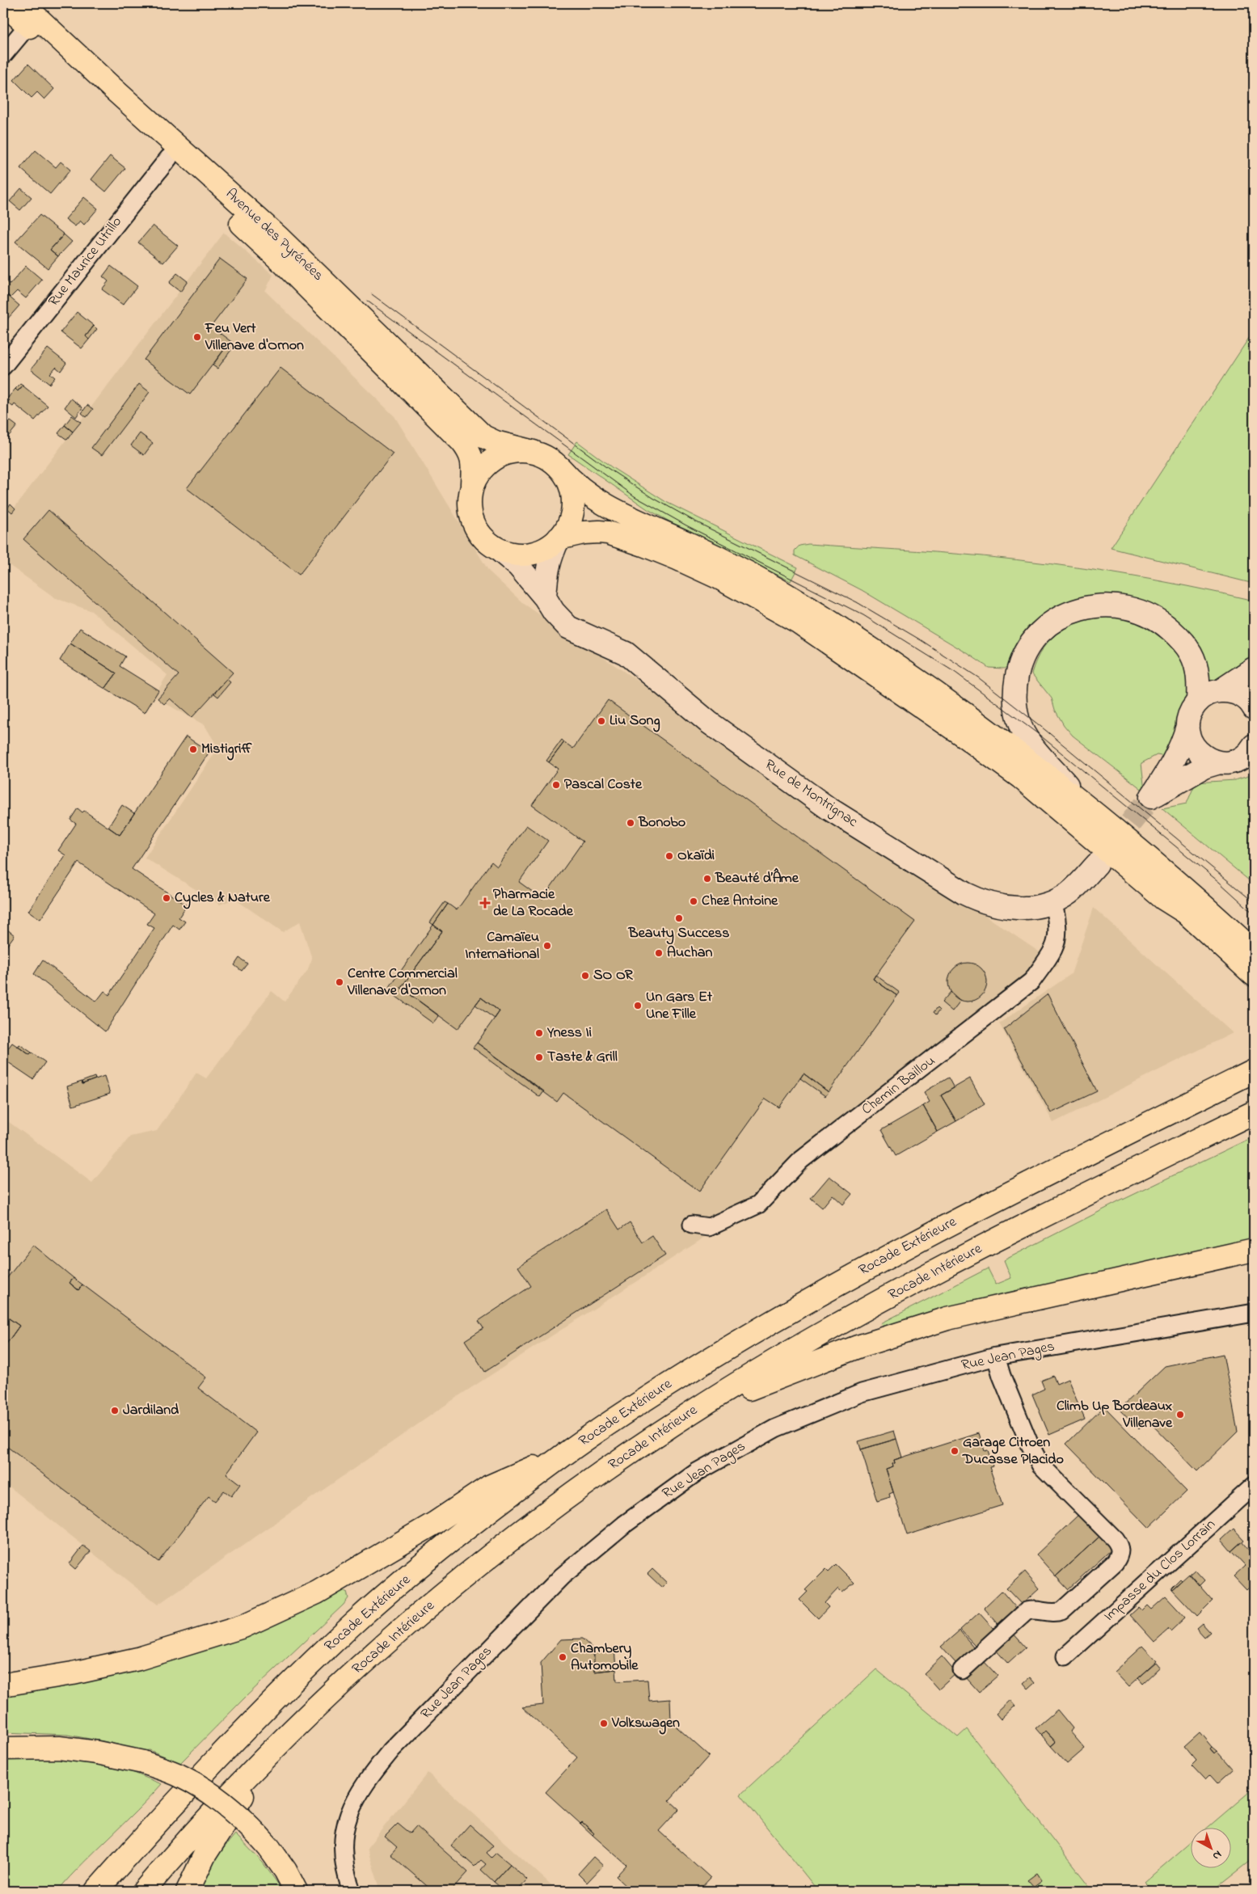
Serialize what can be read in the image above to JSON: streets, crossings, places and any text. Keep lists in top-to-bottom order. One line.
{"streets":{"main road":["Avenue des Pyrénées","Rue de Montrignac","Rocade Extérieure","Rocade Intérieure"],"street":["Rue Maurice Utrillo","Chemin Baillou","Rue Jean Pages","Impasse du Clos Lorrain"]},"crossings":[["Avenue des Pyrénées","Rue Maurice Utrillo"],["Avenue des Pyrénées","Rue de Montrignac"],["Rue de Montrignac","Chemin Baillou"]],"places":{"other":["Feu Vert Villenave d'Ornon","Liu Song","Mistigriff","Pascal Coste","Bonobo","Okaïdi","Beauté d’Âme","Cycles & Nature","Chez Antoine","Beauty Success","Camaïeu International","Auchan","SO OR","Centre Commercial Villenave d'Ornon","Un Gars Et Une Fille","Yness Ii","Taste & Grill","Jardiland","Climb Up Bordeaux Villenave","Garage Citroen Ducasse Placido","Chambery Automobile","Volkswagen"],"health":["Pharmacie de La Rocade"]},"north":"bottom right"}
